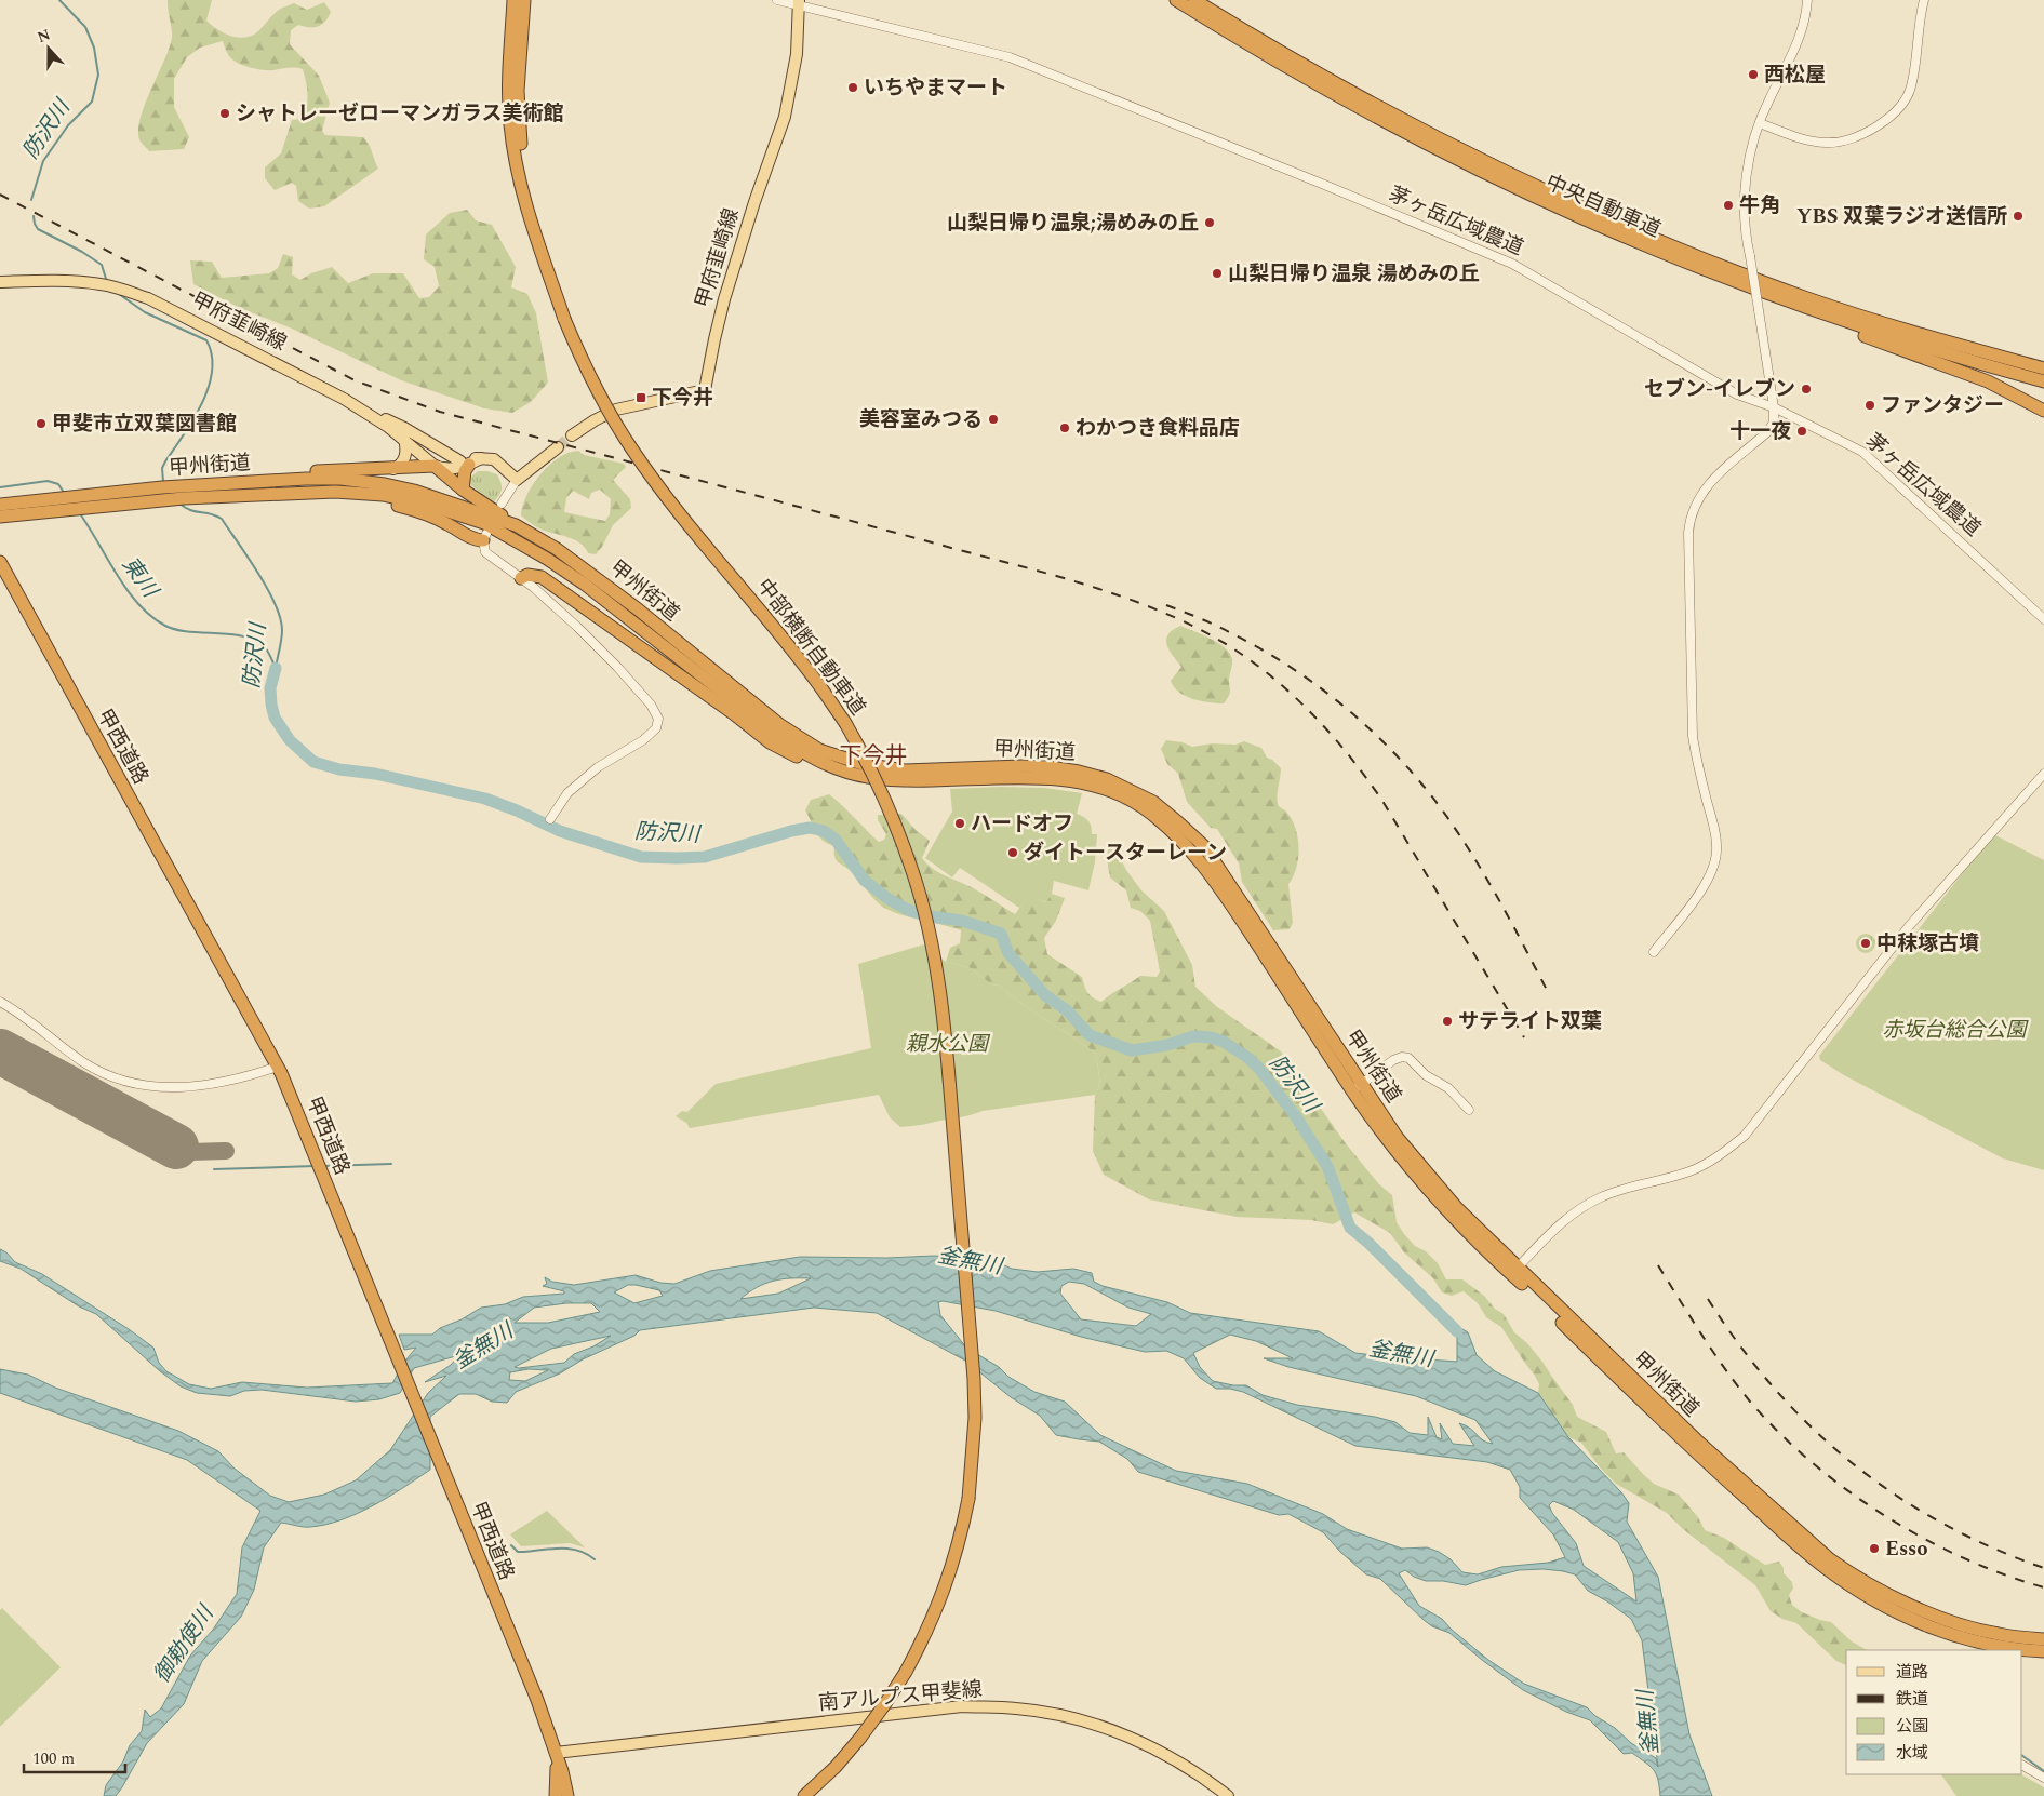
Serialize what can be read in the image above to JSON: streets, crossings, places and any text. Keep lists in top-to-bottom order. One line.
{"streets":{"highway":["中央自動車道","甲州街道","中部横断自動車道","甲西道路"],"main road":["甲府韮崎線","南アルプス甲斐線"],"street":["茅ヶ岳広域農道"]},"crossings":[["茅ヶ岳広域農道","甲府韮崎線"],["甲西道路","南アルプス甲斐線"]],"districts":["下今井"],"water":["防沢川","東川","釜無川","御勅使川"],"parks":["赤坂台総合公園","親水公園"],"places":{"other":["西松屋","いちやまマート","シャトレーゼローマンガラス美術館","牛角","YBS 双葉ラジオ送信所","山梨日帰り温泉;湯めみの丘","山梨日帰り温泉 湯めみの丘","セブン-イレブン","ファンタジー","美容室みつる","甲斐市立双葉図書館","わかつき食料品店","十一夜","ハードオフ","ダイトースターレーン","中秣塚古墳","サテライト双葉","Esso"],"transit":["下今井"]},"legend":["道路","鉄道","公園","水域"],"scale_bar":"100 m","north":"top"}
